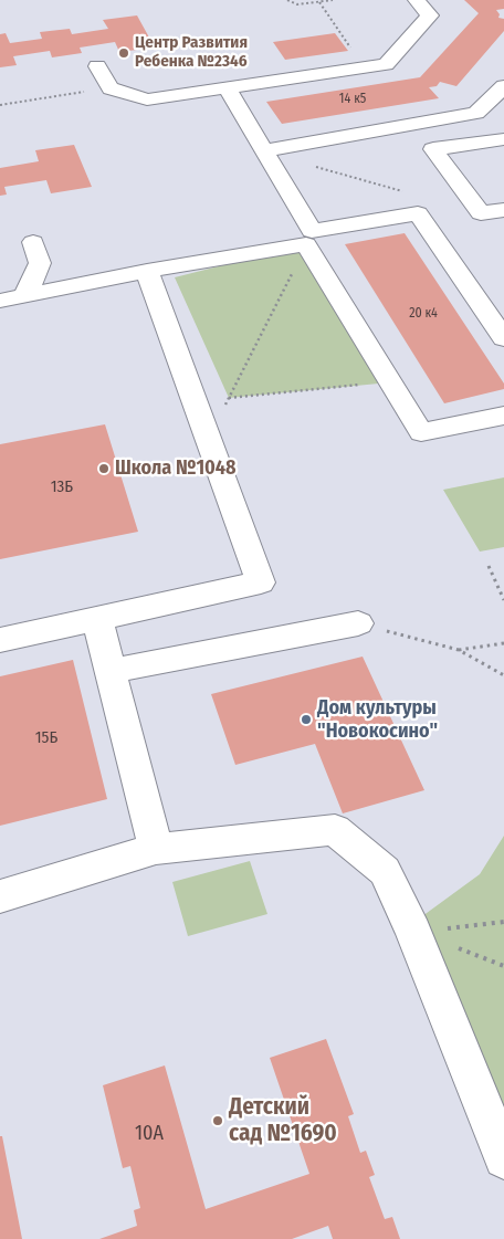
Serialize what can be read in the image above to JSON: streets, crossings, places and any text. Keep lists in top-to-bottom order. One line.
{"places":["Центр Развития Ребенка №2346","Школа №1048","Дом культуры \"Новокосино\"","Детский сад №1690"],"house_numbers":["14 к5","20 к4","13Б","15Б","10А"]}
